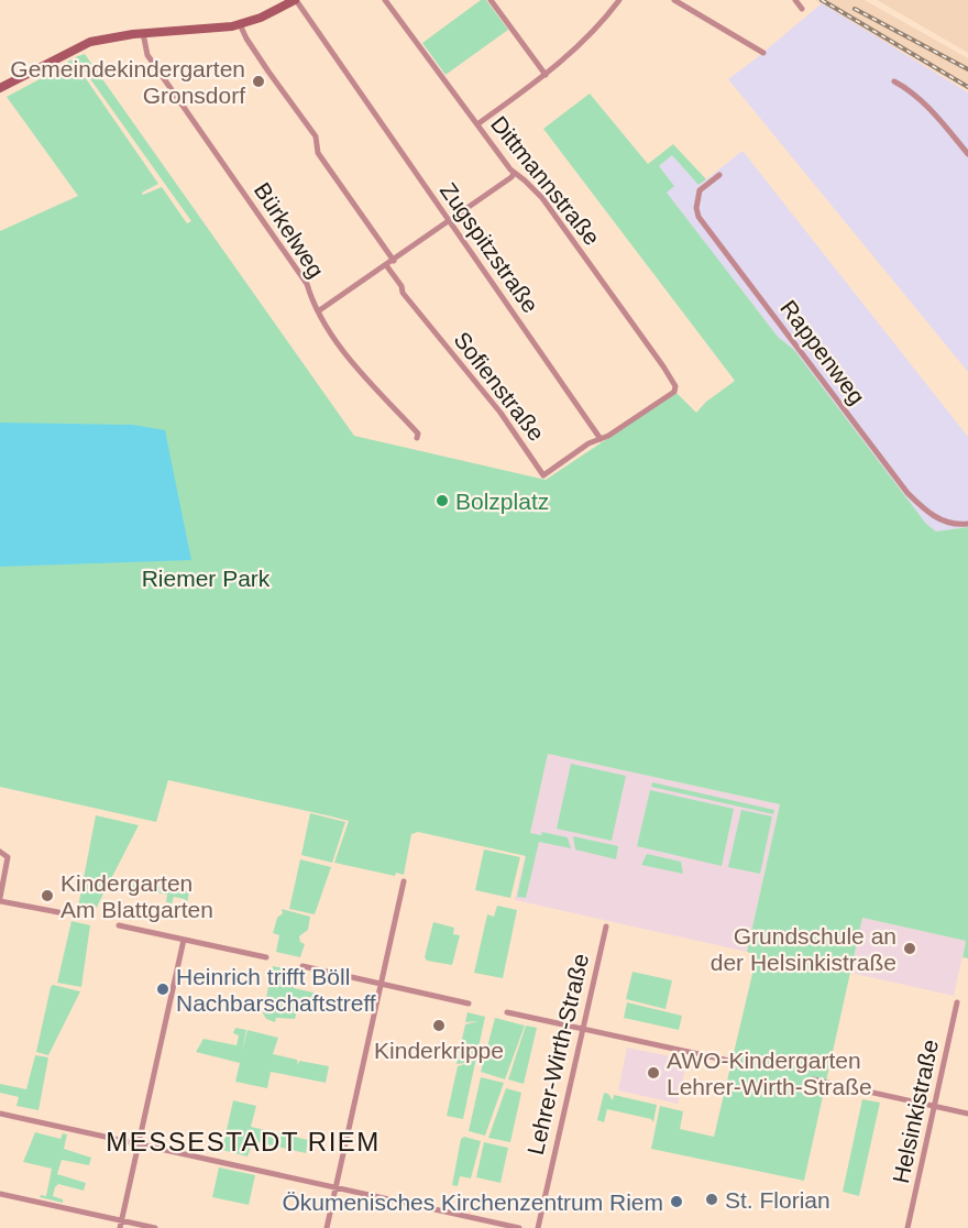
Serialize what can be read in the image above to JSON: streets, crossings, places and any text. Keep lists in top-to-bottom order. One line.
{"streets":{"street":["Dittmannstraße","Bürkelweg","Zugspitzstraße","Rappenweg","Sofienstraße","Lehrer-Wirth-Straße","Helsinkistraße"]},"crossings":[["Dittmannstraße","Zugspitzstraße"],["Dittmannstraße","Sofienstraße"],["Zugspitzstraße","Sofienstraße"]],"districts":["MESSESTADT RIEM"],"parks":["Riemer Park"],"places":["Gemeindekindergarten Gronsdorf","Bolzplatz","Kindergarten Am Blattgarten","Grundschule an der Helsinkistraße","Heinrich trifft Böll Nachbarschaftstreff","Kinderkrippe","AWO-Kindergarten Lehrer-Wirth-Straße","St. Florian","Ökumenisches Kirchenzentrum Riem"]}
